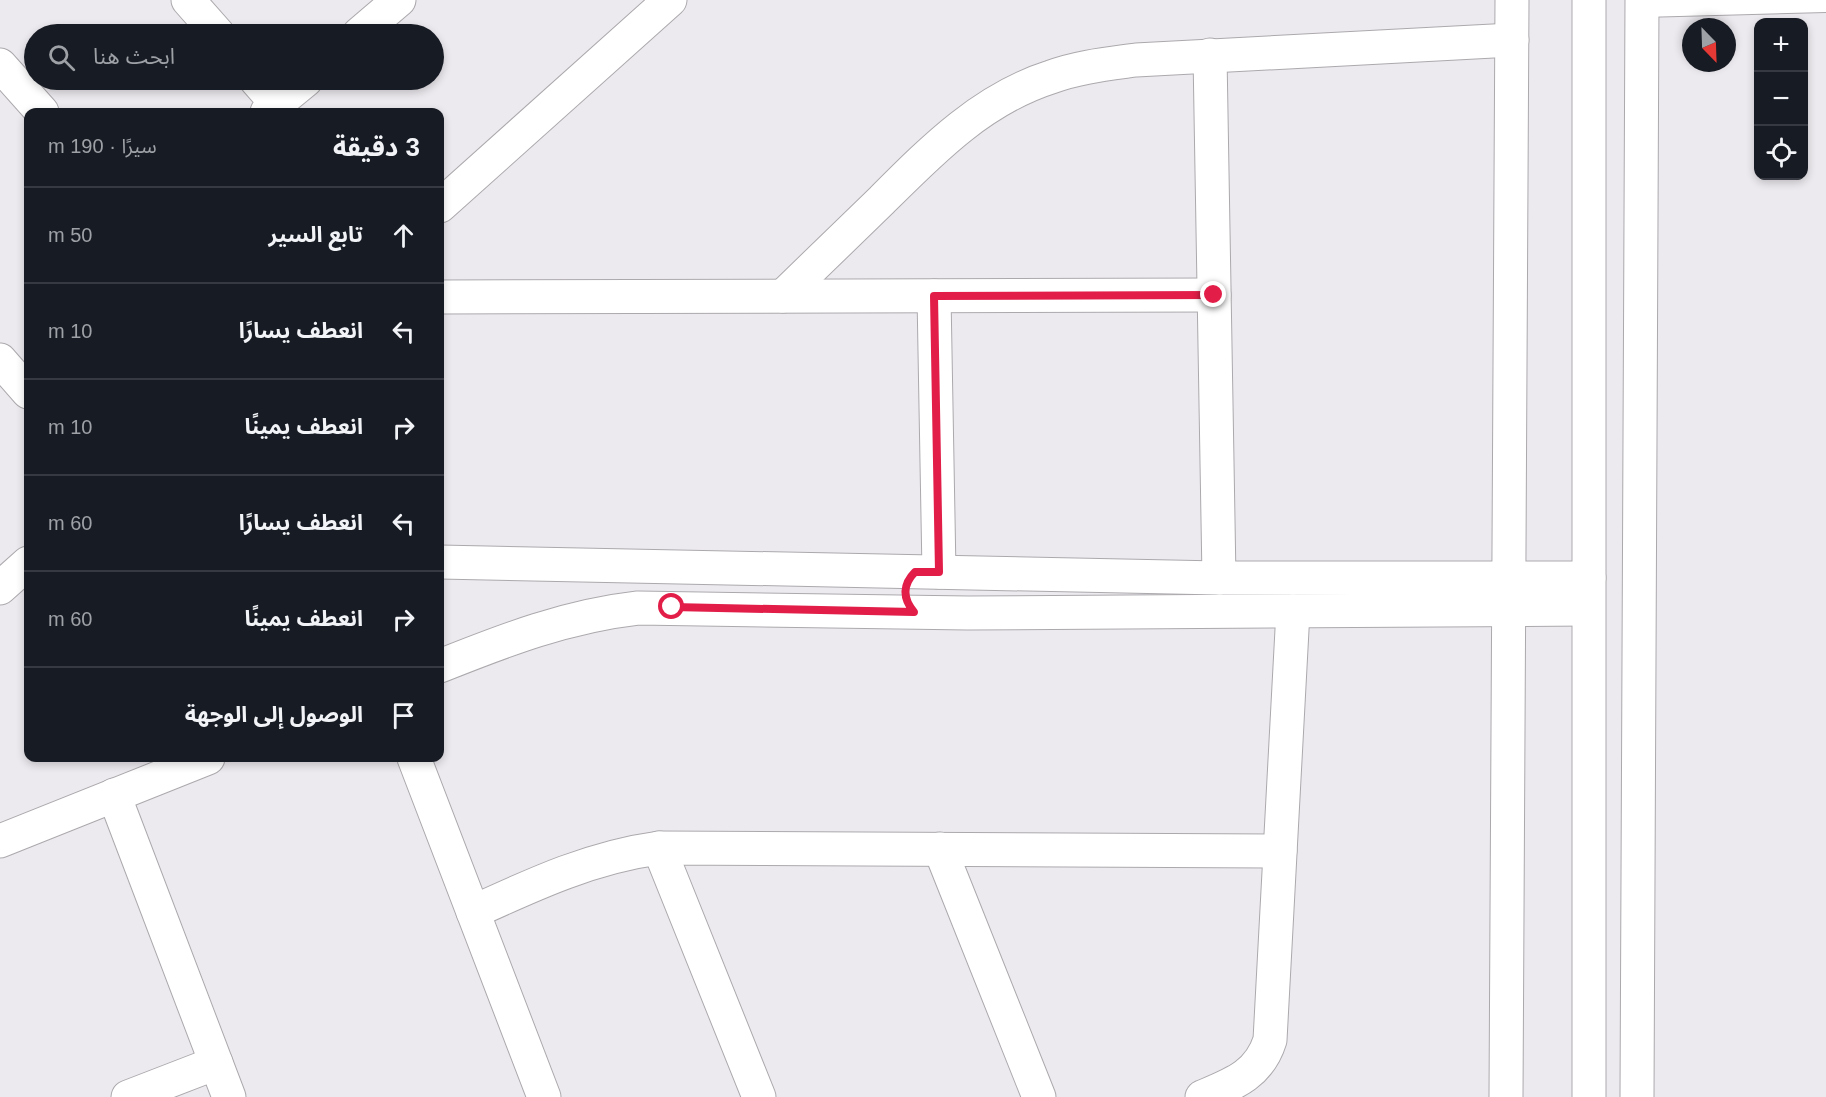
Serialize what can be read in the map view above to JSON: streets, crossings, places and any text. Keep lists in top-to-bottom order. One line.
{"north":"bottom right","page":{"map_buttons":["+","−"],"search":"ابحث هنا","heading":["3 دقيقة","سيرًا · 190 m"],"list":[["تابع السير","50 m"],["انعطف يسارًا","10 m"],["انعطف يمينًا","10 m"],["انعطف يسارًا","60 m"],["انعطف يمينًا","60 m"],"الوصول إلى الوجهة"]}}
